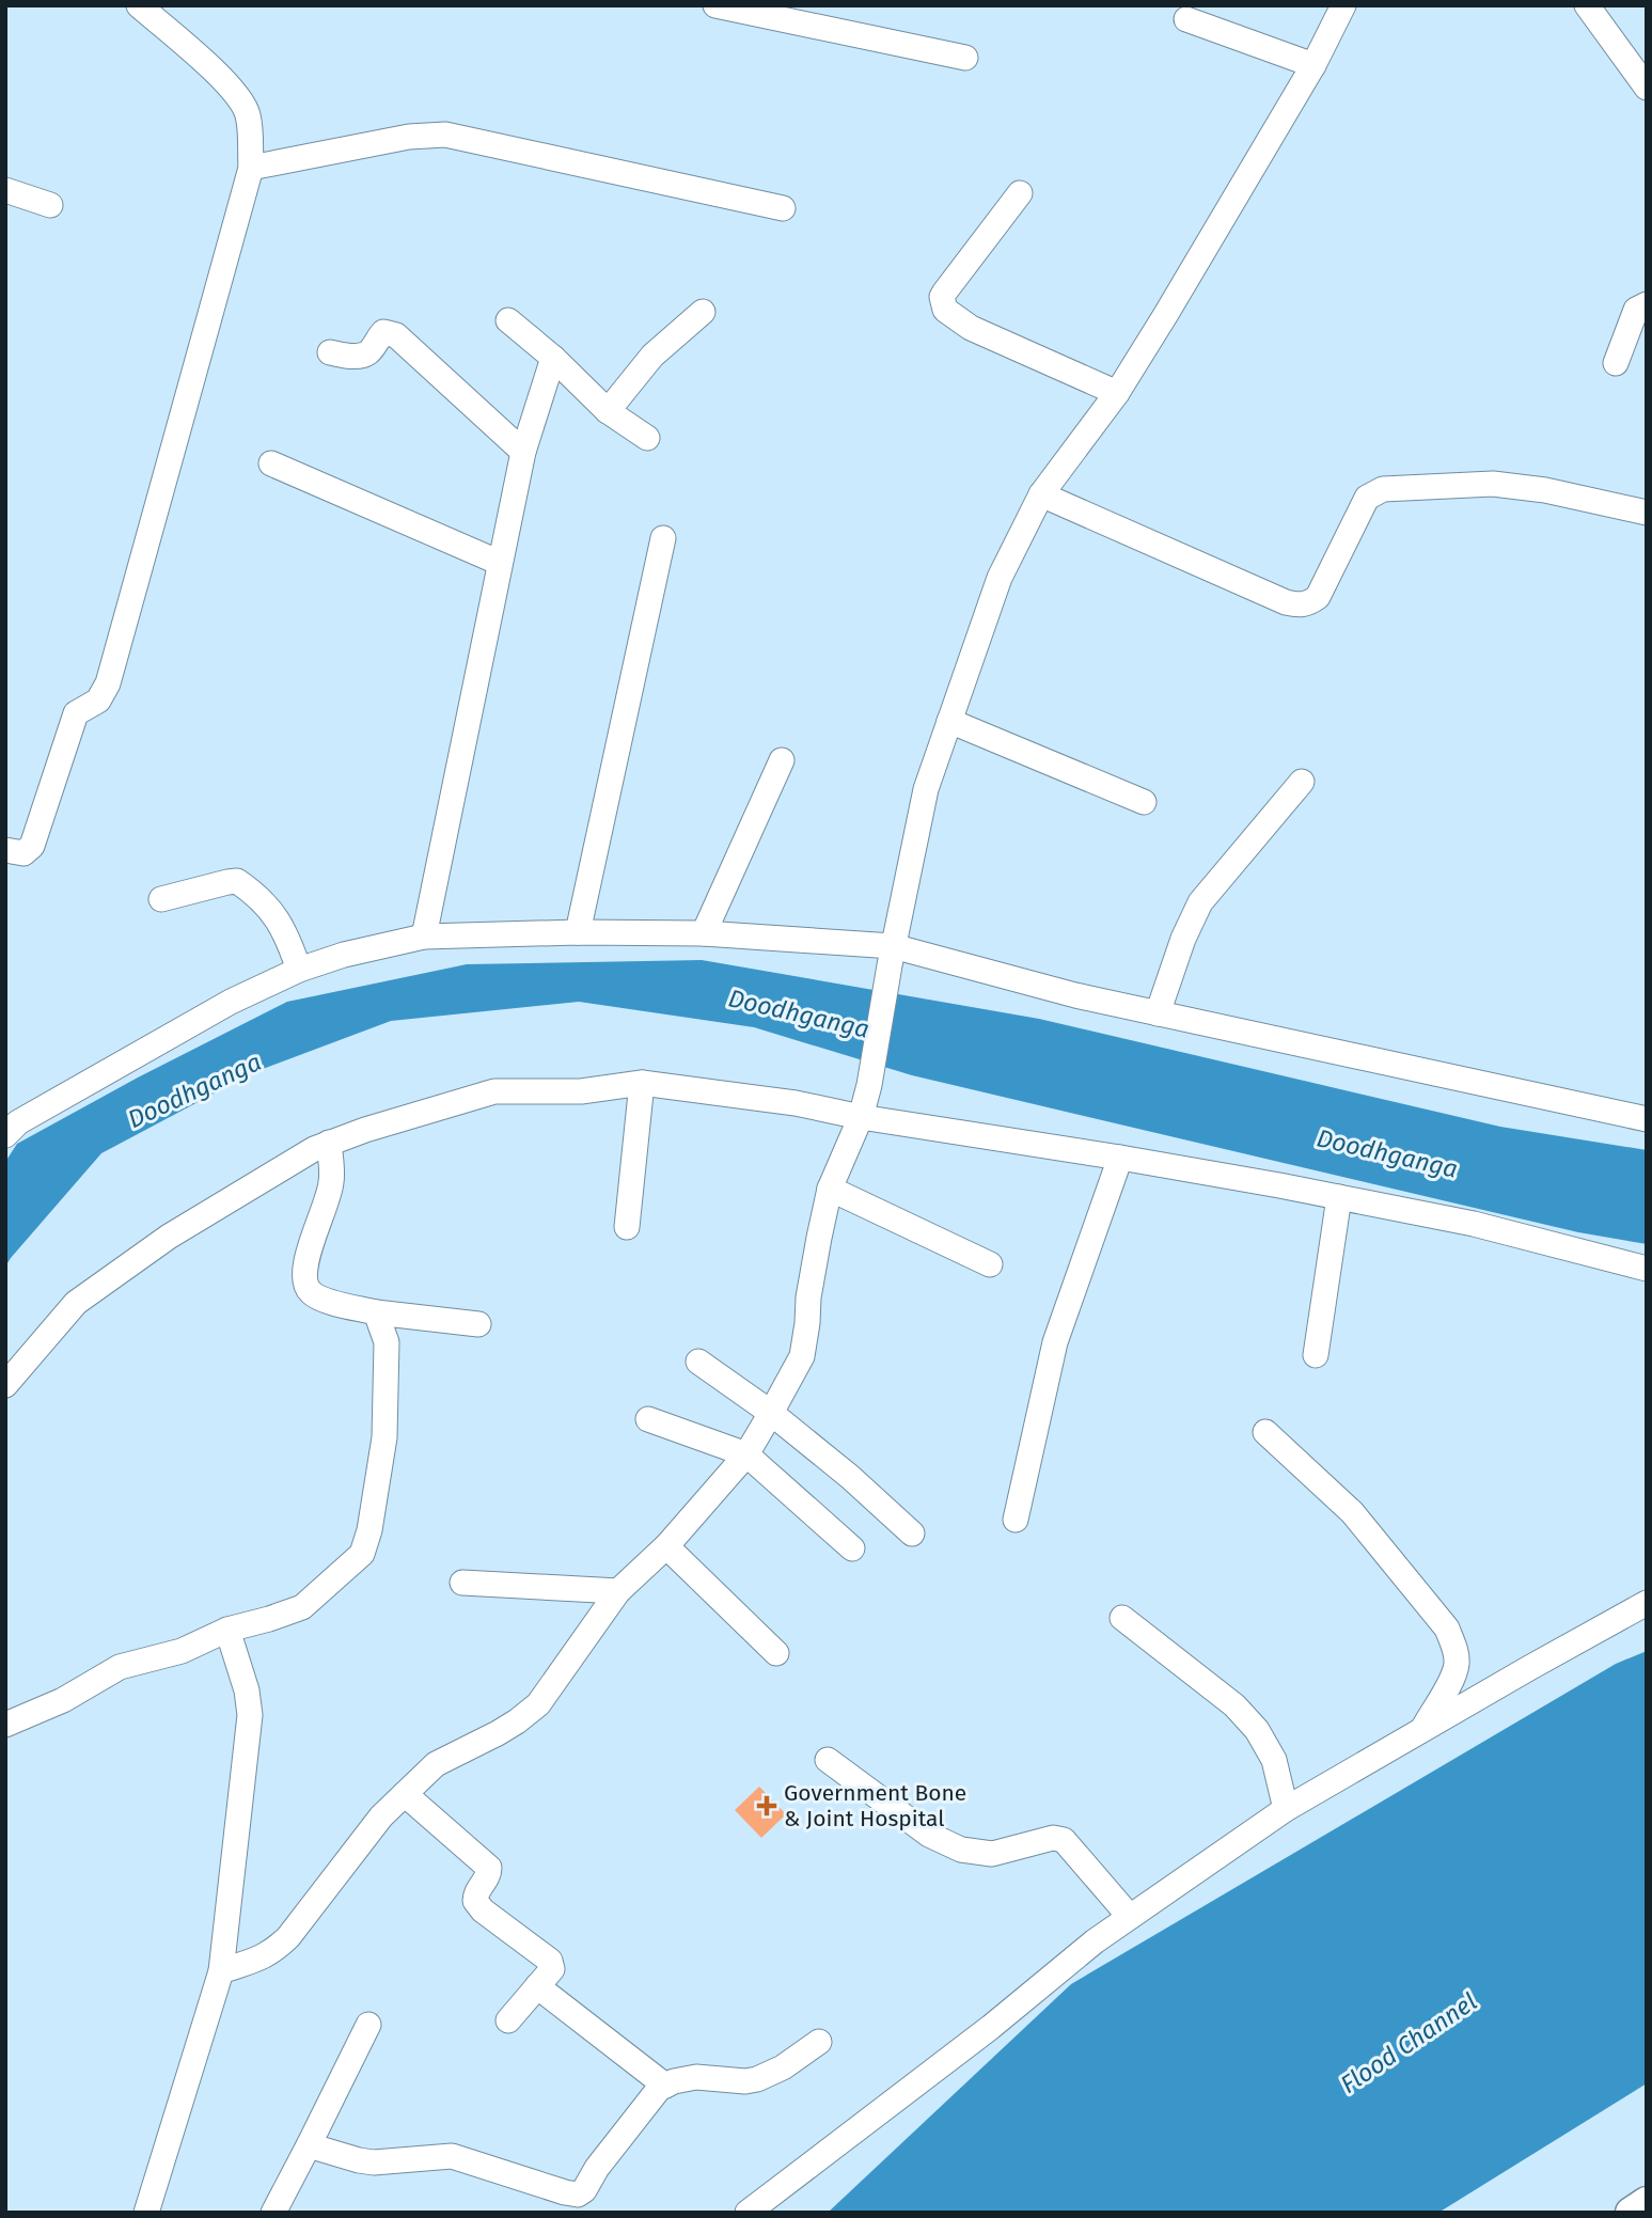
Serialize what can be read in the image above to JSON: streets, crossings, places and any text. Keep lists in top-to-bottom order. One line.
{"water":["Doodhganga","Flood Channel"],"places":{"health":["Government Bone & Joint Hospital"]}}
